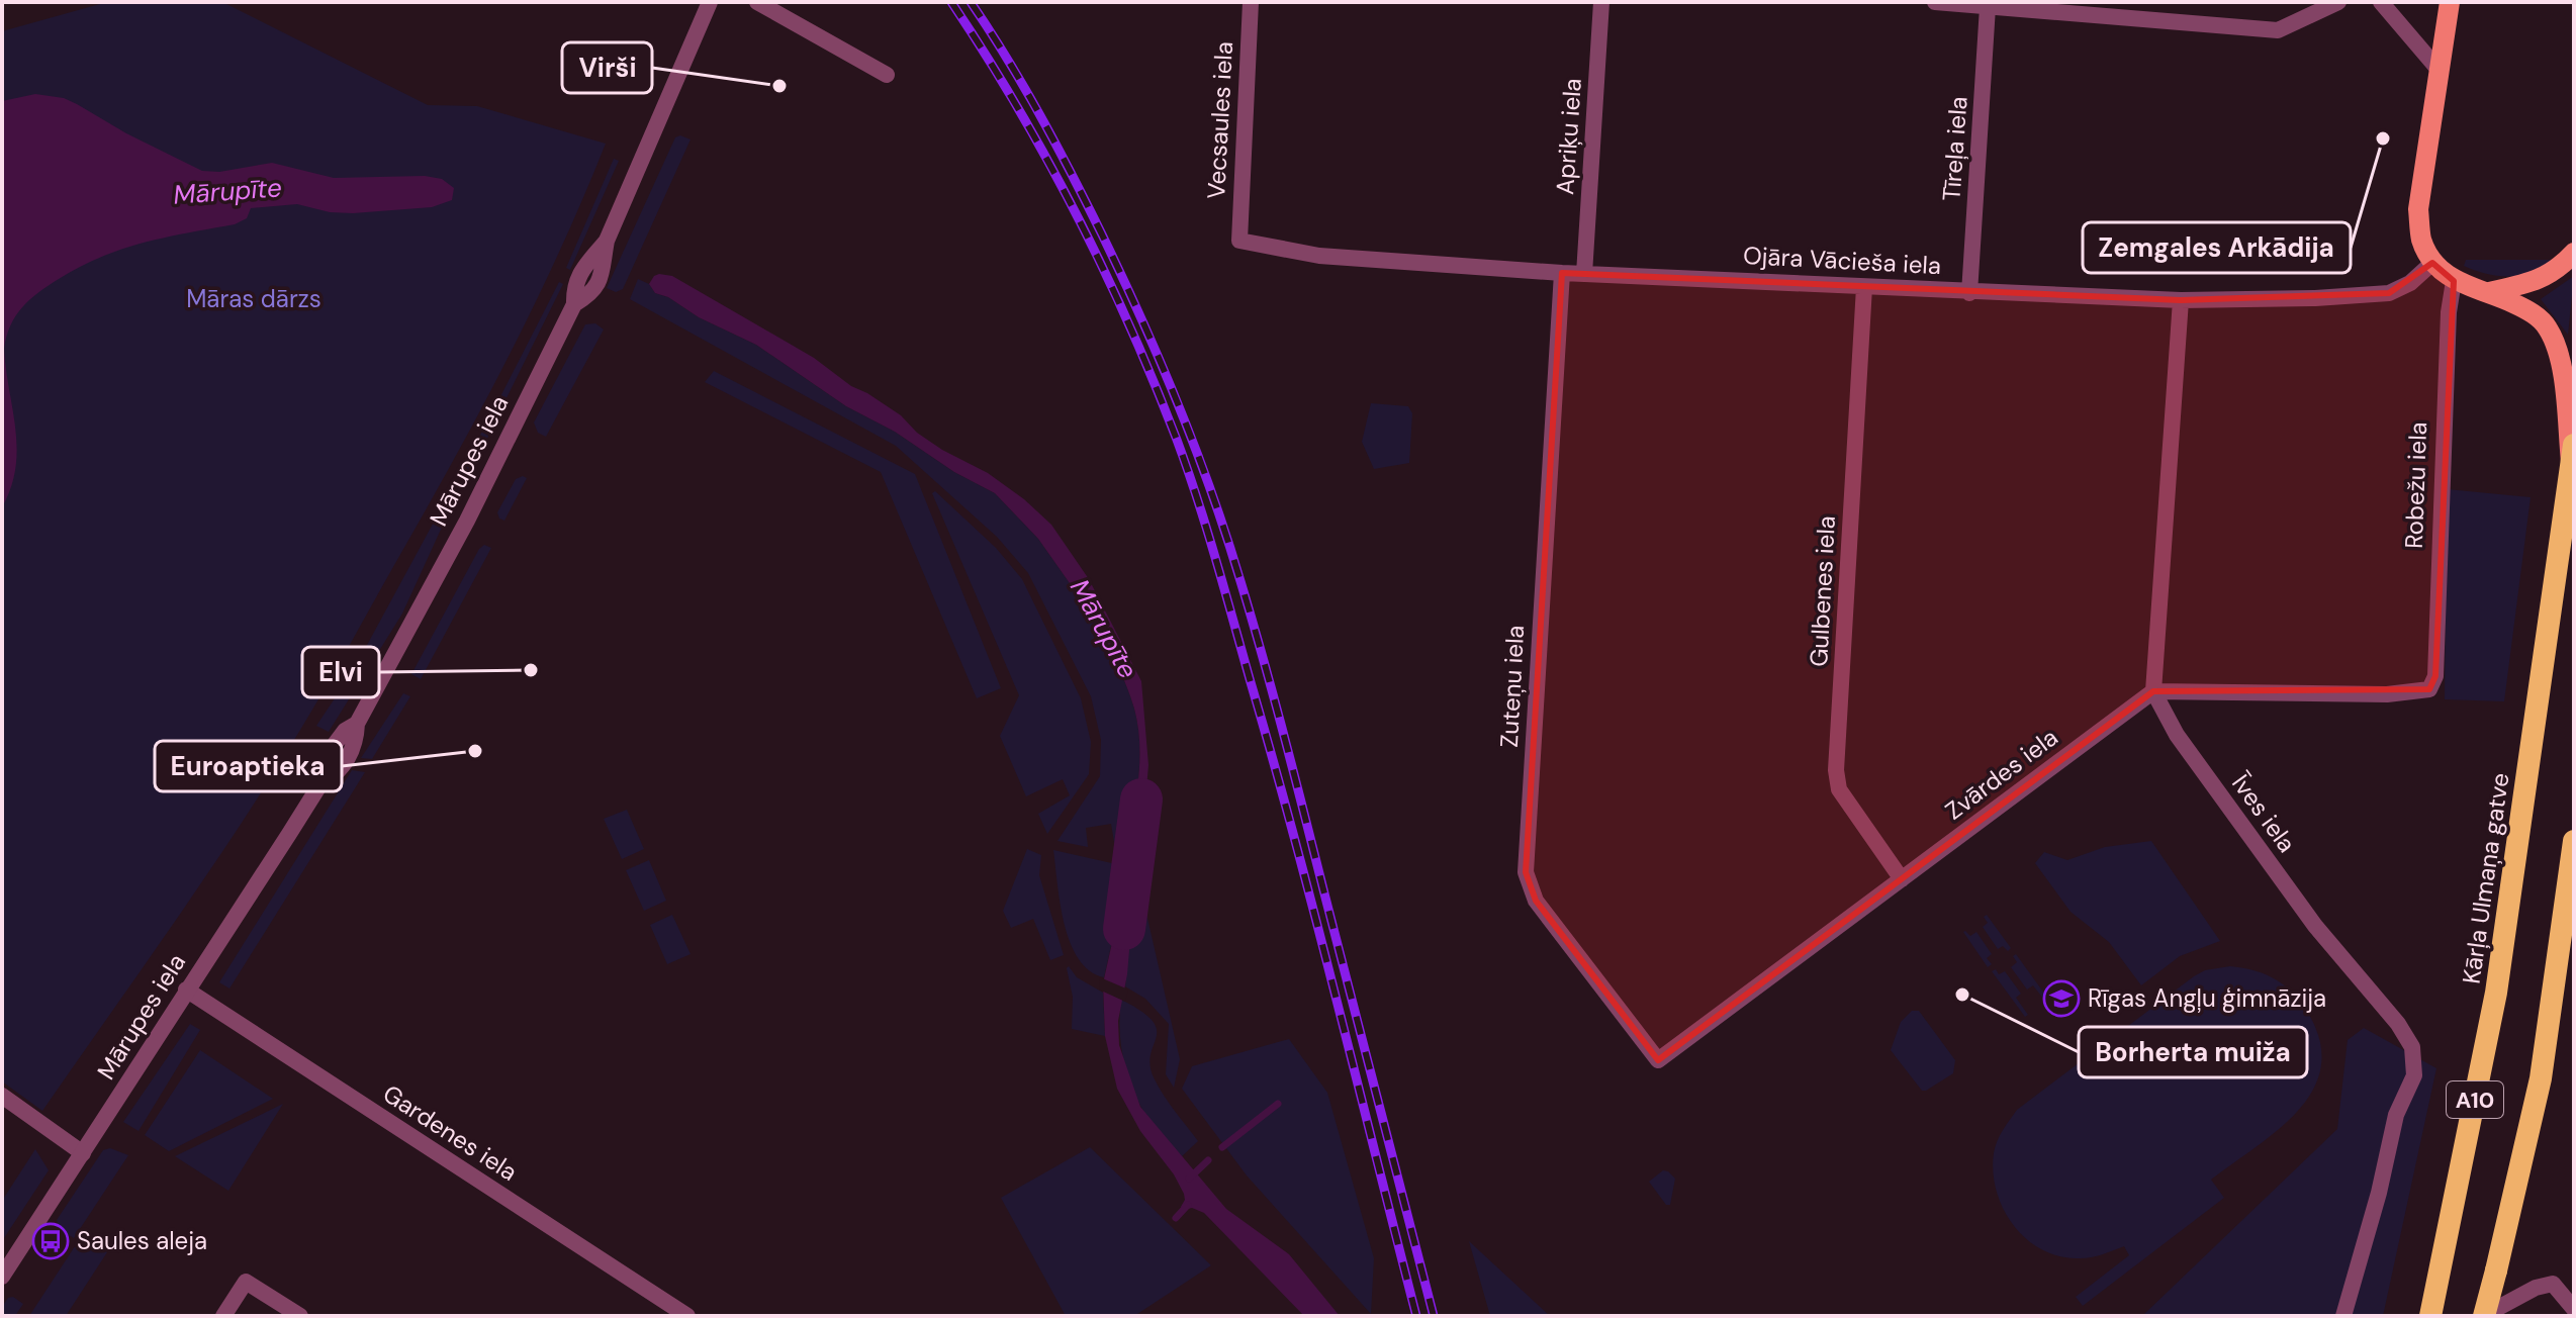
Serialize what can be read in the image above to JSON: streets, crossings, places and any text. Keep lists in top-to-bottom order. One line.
{"streets":{"highway":["Kārļa Ulmaņa gatve","A10"],"street":["Vecsaules iela","Apriķu iela","Tīreļa iela","Ojāra Vācieša iela","Mārupes iela","Robežu iela","Gulbenes iela","Zuteņu iela","Zvārdes iela","Īves iela","Gardenes iela"]},"crossings":[["Vecsaules iela","Ojāra Vācieša iela"],["Apriķu iela","Ojāra Vācieša iela"],["Tīreļa iela","Ojāra Vācieša iela"],["Ojāra Vācieša iela","Gulbenes iela"],["Ojāra Vācieša iela","Zuteņu iela"],["Mārupes iela","Gardenes iela"],["Robežu iela","Zvārdes iela"],["Robežu iela","Īves iela"],["Gulbenes iela","Zvārdes iela"],["Zuteņu iela","Zvārdes iela"],["Zvārdes iela","Īves iela"]],"water":["Mārupīte"],"parks":["Māras dārzs"],"places":{"other":["Virši","Zemgales Arkādija","Elvi","Euroaptieka","Borherta muiža"],"school or university":["Rīgas Angļu ģimnāzija"],"bus stop":["Saules aleja"]}}
